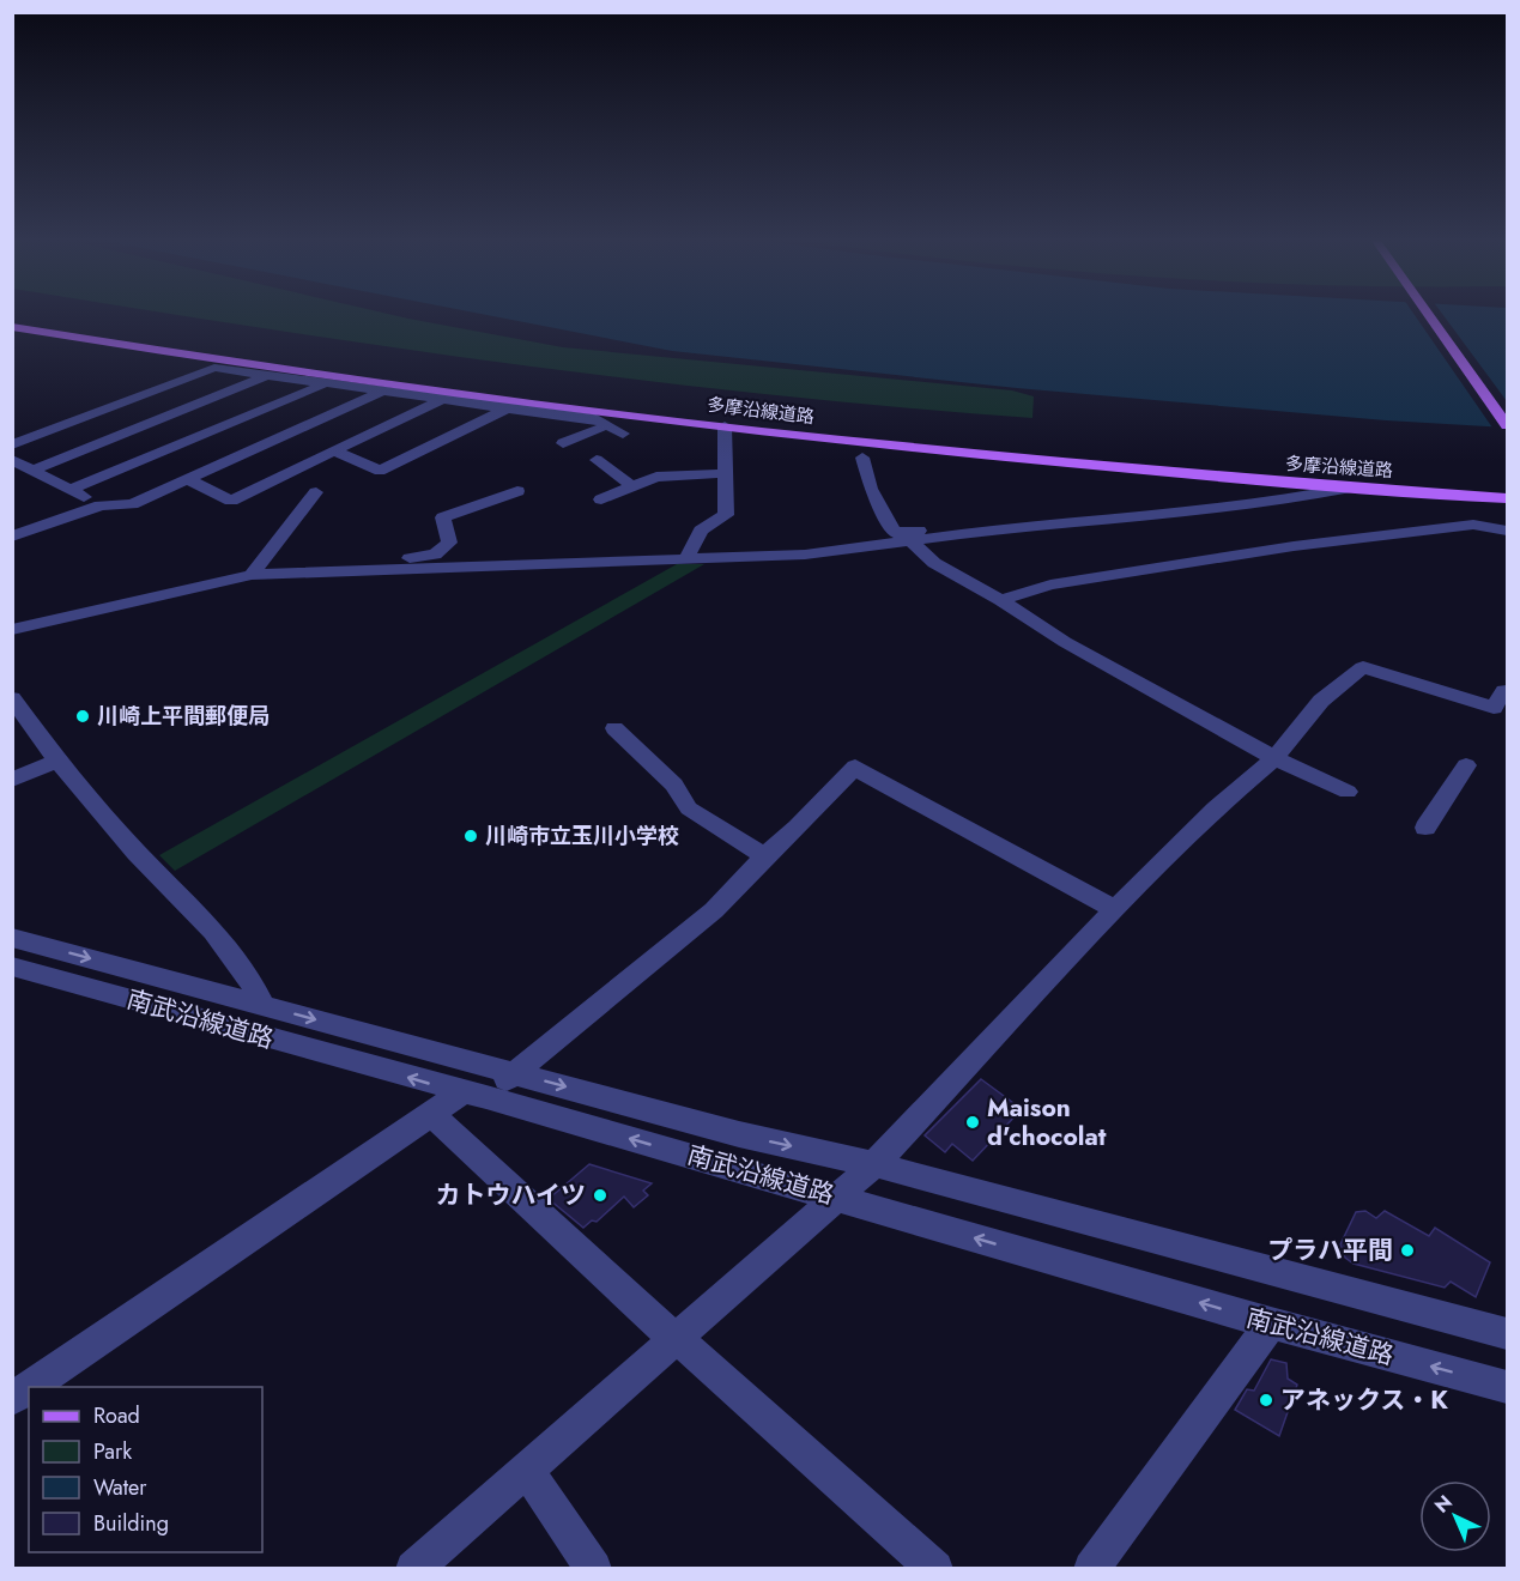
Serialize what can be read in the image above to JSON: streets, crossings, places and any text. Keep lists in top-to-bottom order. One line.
{"streets":{"main road":["多摩沿線道路"],"street":["南武沿線道路"]},"places":["川崎上平間郵便局","川崎市立玉川小学校","Maison d'chocolat","カトウハイツ","プラハ平間","アネックス・K"],"legend":["Road","Park","Water","Building"],"north":"top left"}
